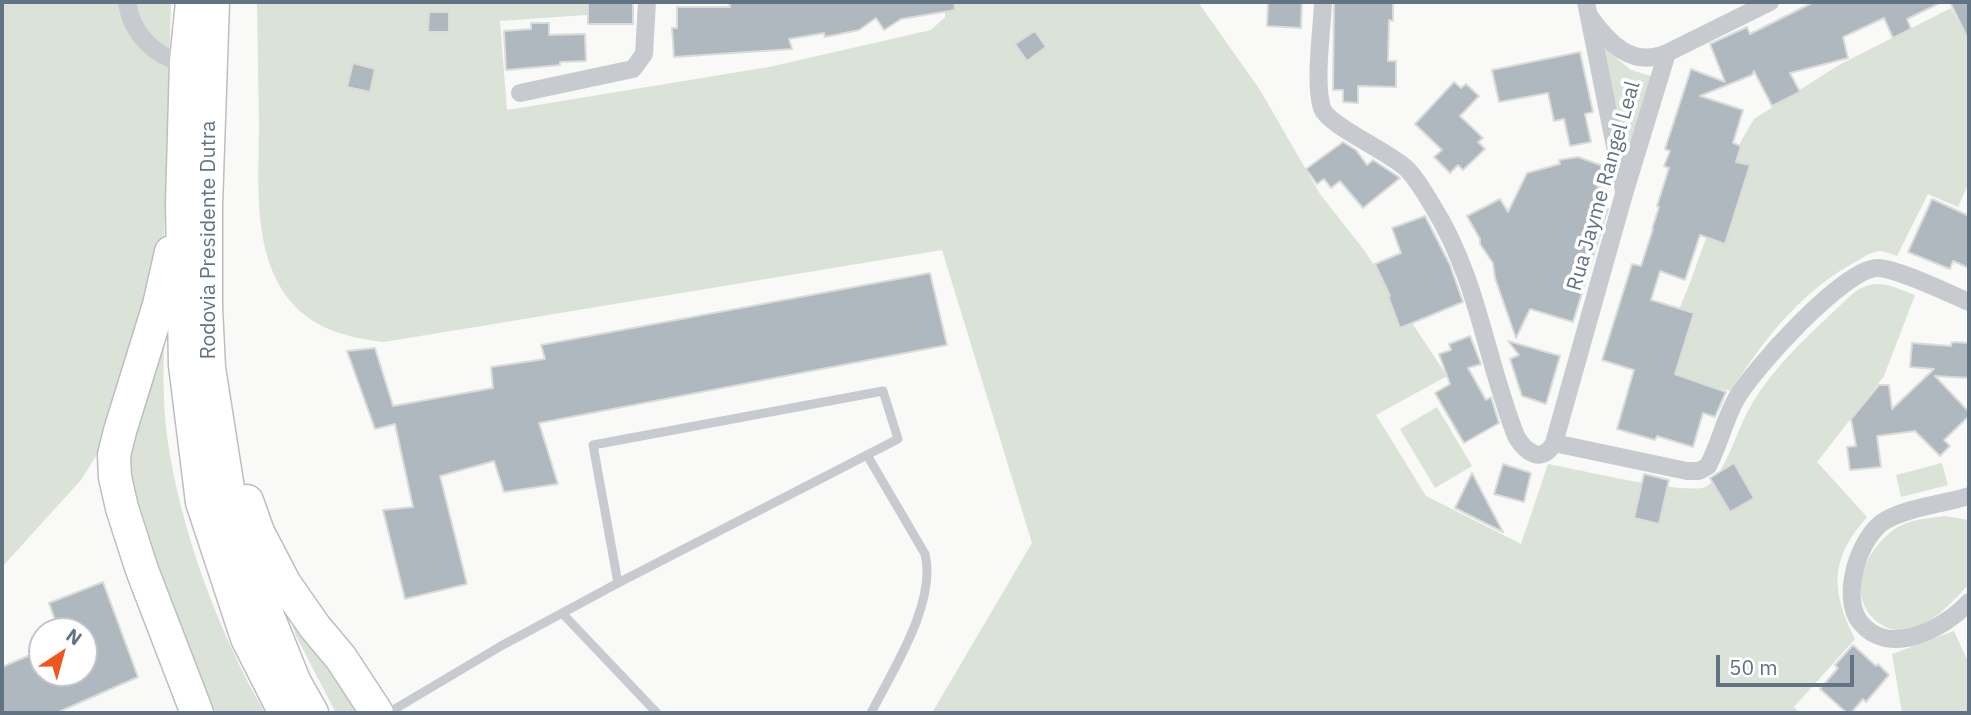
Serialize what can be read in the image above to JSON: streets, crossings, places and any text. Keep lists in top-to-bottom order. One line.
{"streets":{"highway":["Rodovia Presidente Dutra"],"street":["Rua Jayme Rangel Leal"]},"scale_bar":"50 m","north":"top right"}
